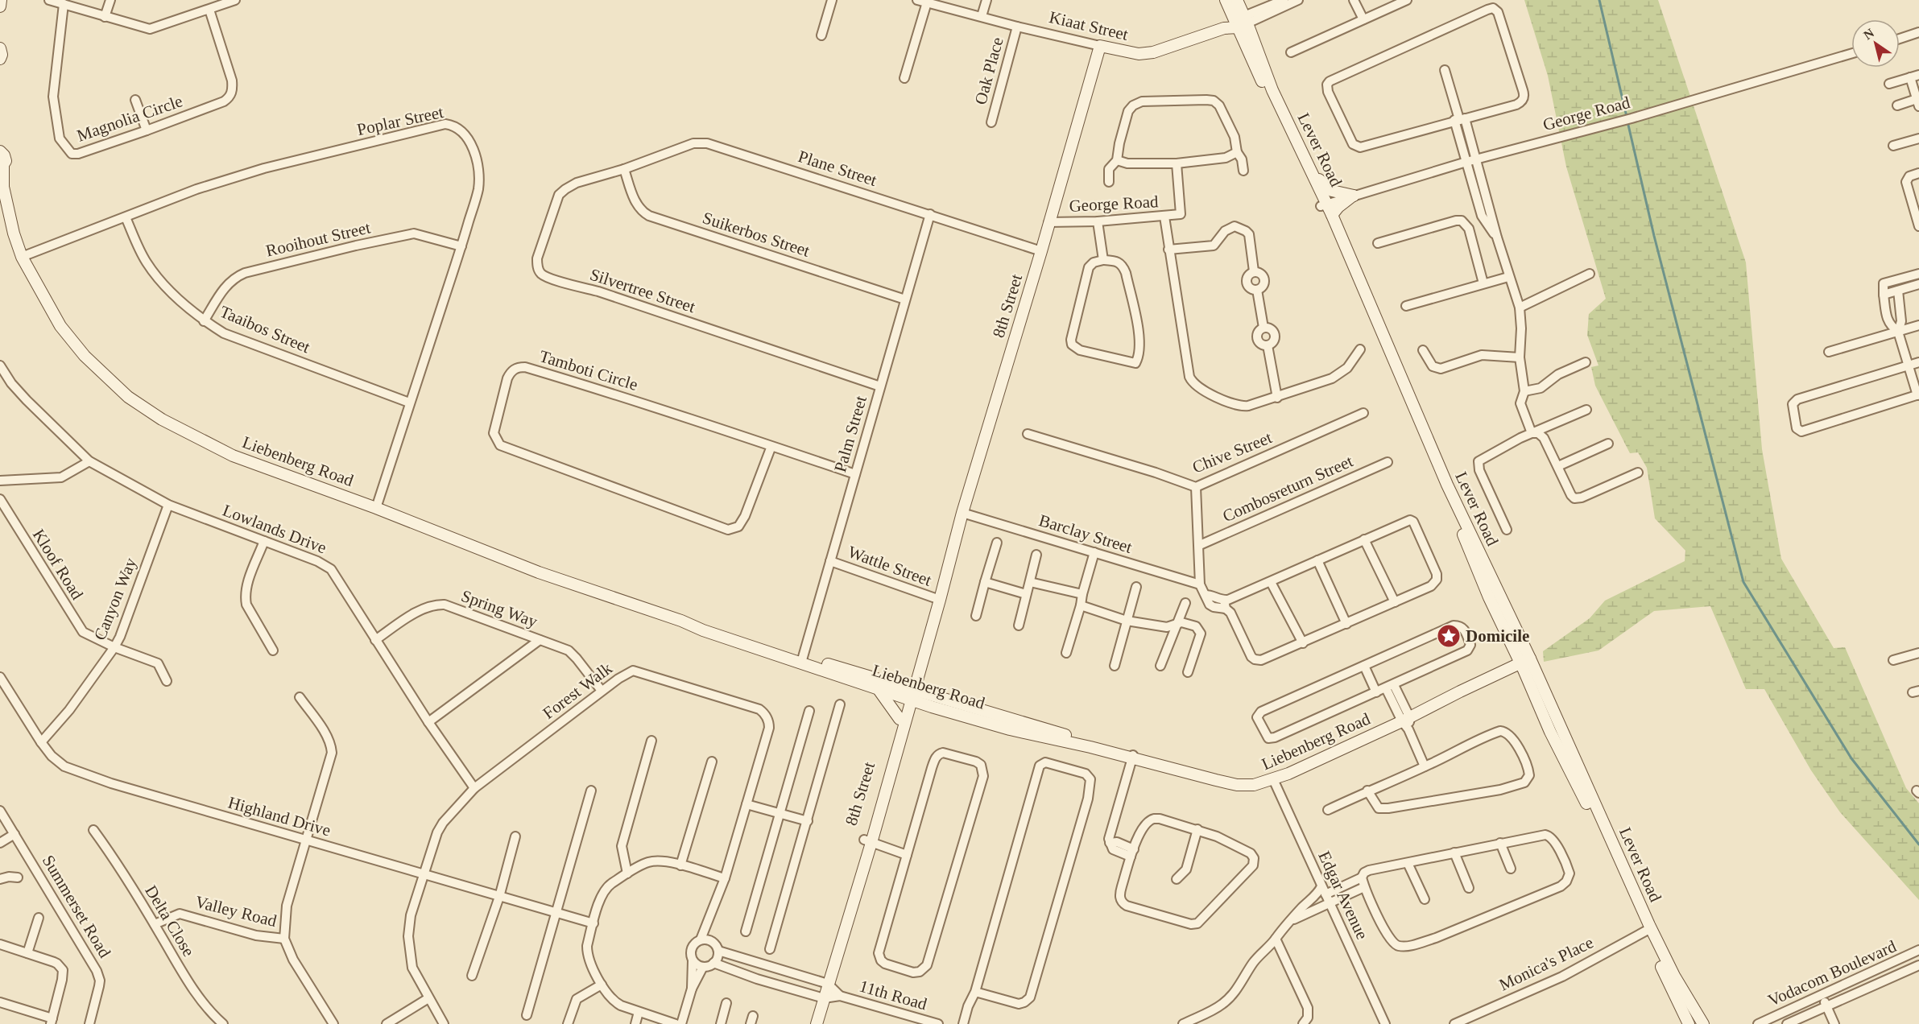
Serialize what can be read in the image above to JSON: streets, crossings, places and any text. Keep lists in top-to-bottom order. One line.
{"streets":{"street":["Kiaat Street","Oak Place","George Road","Magnolia Circle","Poplar Street","Lever Road","Plane Street","Suikerbos Street","Rooihout Street","Silvertree Street","8th Street","Taaibos Street","Tamboti Circle","Palm Street","Chive Street","Liebenberg Road","Combosreturn Street","Lowlands Drive","Barclay Street","Kloof Road","Wattle Street","Canyon Way","Spring Way","Forest Walk","Highland Drive","Edgar Avenue","Summerset Road","Valley Road","Delta Close","Monica's Place","Vodacom Boulevard","11th Road"]},"crossings":[["Kiaat Street","Oak Place"],["Kiaat Street","Lever Road"],["Kiaat Street","8th Street"],["George Road","Lever Road"],["George Road","8th Street"],["Poplar Street","Rooihout Street"],["Poplar Street","Taaibos Street"],["Poplar Street","Liebenberg Road"],["Lever Road","Liebenberg Road"],["Lever Road","Monica's Place"],["Plane Street","Suikerbos Street"],["Plane Street","Silvertree Street"],["Plane Street","8th Street"],["Plane Street","Palm Street"],["Suikerbos Street","Silvertree Street"],["Suikerbos Street","Palm Street"],["Rooihout Street","Taaibos Street"],["Silvertree Street","Palm Street"],["8th Street","Liebenberg Road"],["8th Street","Barclay Street"],["8th Street","Wattle Street"],["8th Street","11th Road"],["Tamboti Circle","Palm Street"],["Palm Street","Liebenberg Road"],["Palm Street","Wattle Street"],["Liebenberg Road","Edgar Avenue"],["Lowlands Drive","Canyon Way"],["Lowlands Drive","Spring Way"],["Lowlands Drive","Forest Walk"],["Kloof Road","Canyon Way"],["Canyon Way","Highland Drive"],["Spring Way","Forest Walk"],["Forest Walk","Highland Drive"],["Valley Road","Delta Close"]],"places":{"place":["Domicile"]},"north":"top left"}
